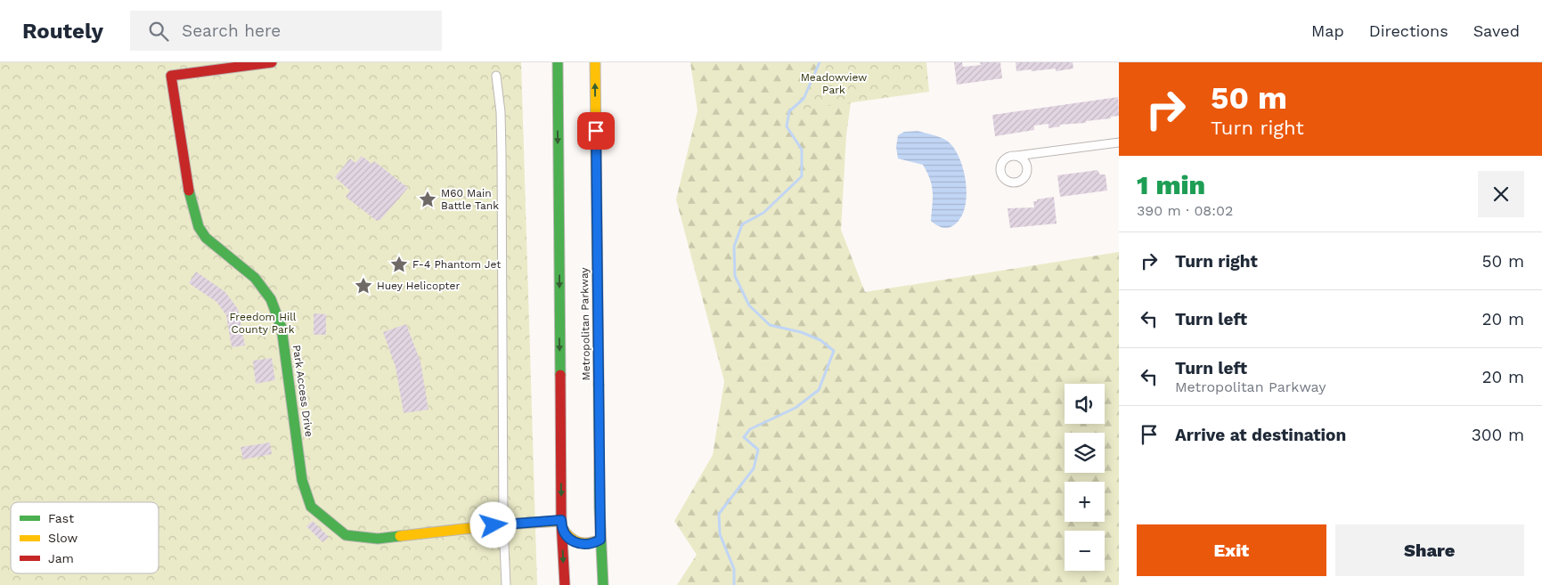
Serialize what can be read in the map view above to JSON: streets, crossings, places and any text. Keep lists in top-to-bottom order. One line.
{"streets":{"main road":["Metropolitan Parkway","Park Access Drive"]},"parks":["Meadowview Park","Freedom Hill County Park"],"places":{"place":["M60 Main Battle Tank","F-4 Phantom Jet","Huey Helicopter"]},"legend":["Fast","Slow","Jam"],"page":{"header":"Routely","search":"Search here","nav":["Map","Directions","Saved"],"turn":["50 m","Turn right"],"heading":["1 min","390 m · 08:02"],"list":[{"name":"Turn right","value":"50 m"},{"name":"Turn left","value":"20 m"},{"name":"Turn left","note":"Metropolitan Parkway","value":"20 m"},{"name":"Arrive at destination","value":"300 m"}],"map_buttons":["+","−"],"buttons":["Exit","Share"]}}
